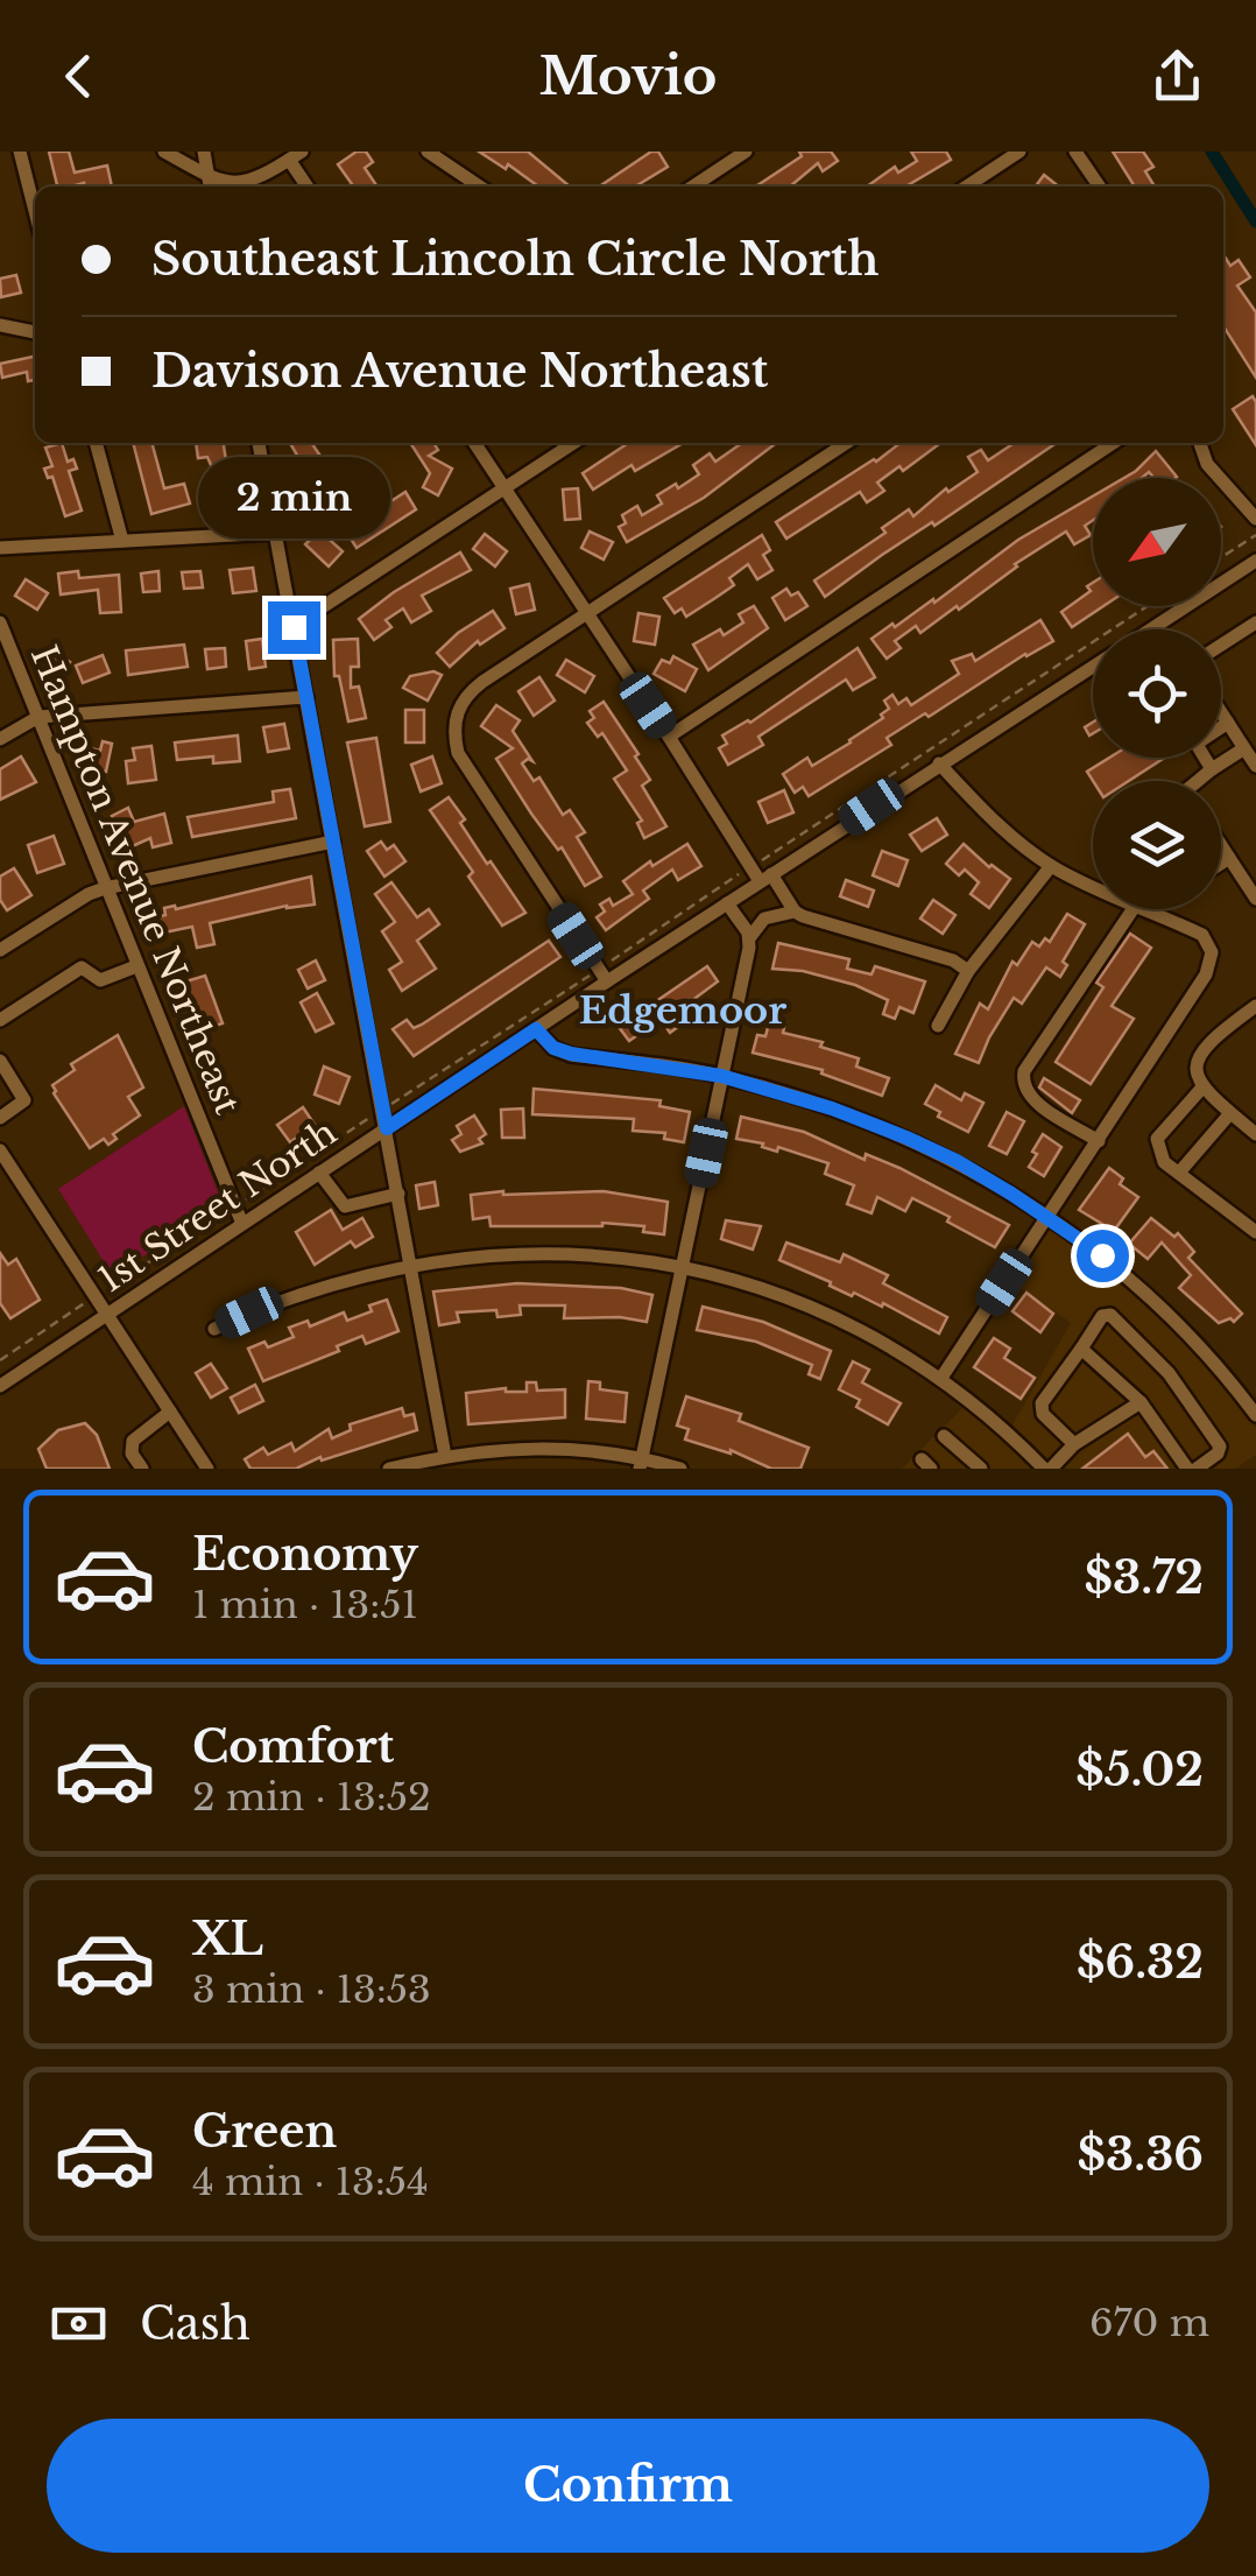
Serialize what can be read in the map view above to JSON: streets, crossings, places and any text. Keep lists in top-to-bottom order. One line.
{"streets":{"street":["Hampton Avenue Northeast","1st Street North"]},"crossings":[["Hampton Avenue Northeast","1st Street North"]],"districts":["Edgemoor"],"north":"bottom left","page":{"header":"Movio","banner":["Southeast Lincoln Circle North","Davison Avenue Northeast"],"bubble":"2 min","list":[{"name":"Economy","note":"1 min · 13:51","value":"$3.72"},{"name":"Comfort","note":"2 min · 13:52","value":"$5.02"},{"name":"XL","note":"3 min · 13:53","value":"$6.32"},{"name":"Green","note":"4 min · 13:54","value":"$3.36"}],"pay":["Cash","670 m"],"buttons":"Confirm"}}
